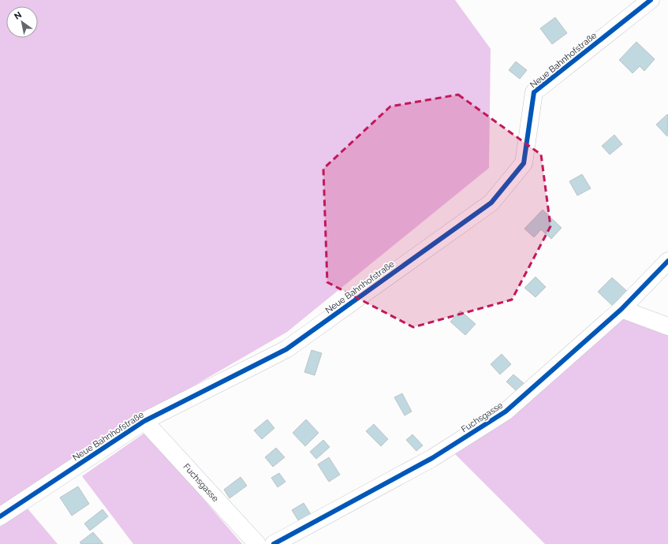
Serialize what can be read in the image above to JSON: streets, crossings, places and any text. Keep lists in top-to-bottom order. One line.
{"streets":{"street":["Neue Bahnhofstraße","Fuchsgasse"]},"crossings":[["Neue Bahnhofstraße","Fuchsgasse"]],"north":"top left"}
